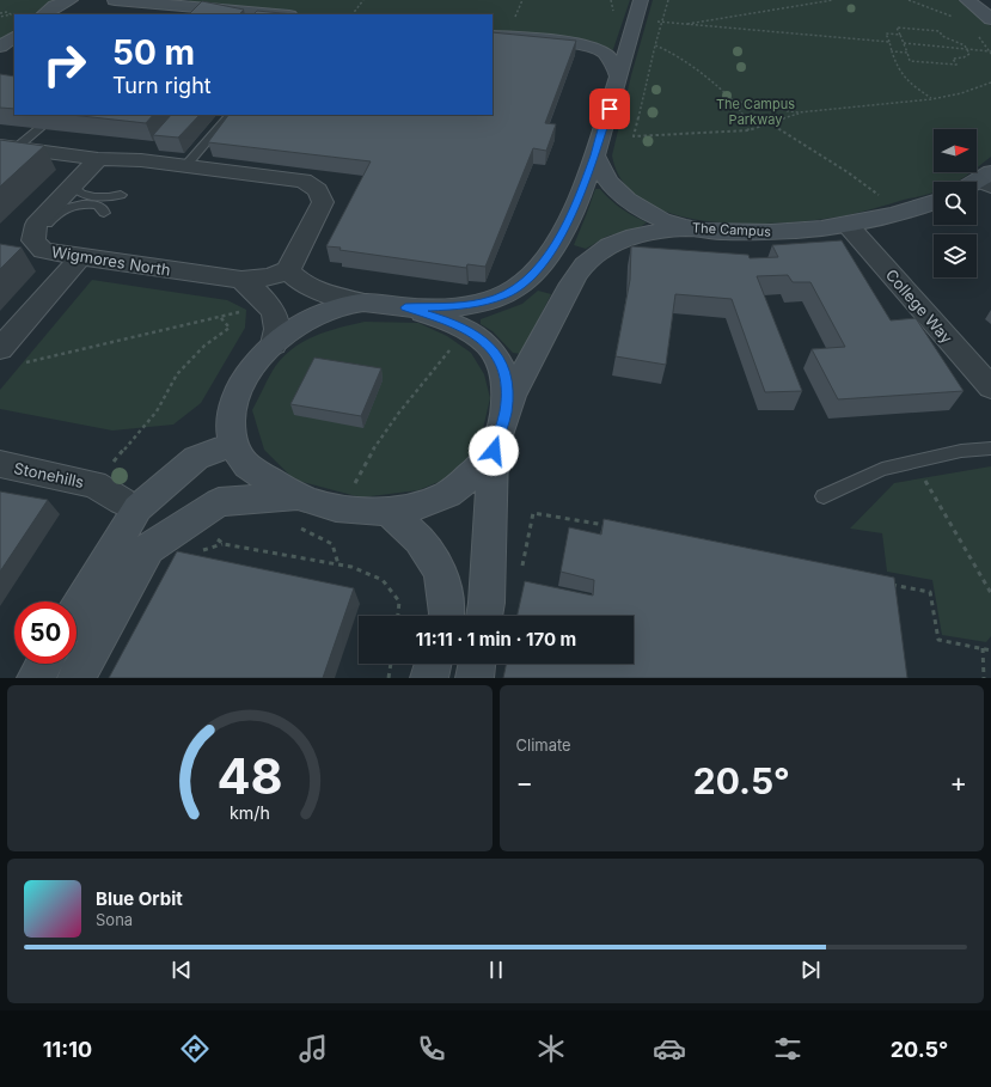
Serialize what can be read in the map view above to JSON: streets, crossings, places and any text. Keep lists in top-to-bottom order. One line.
{"streets":{"main road":["The Campus"],"street":["Wigmores North","College Way","Stonehills"]},"crossings":[["The Campus","College Way"]],"parks":["The Campus Parkway"],"north":"right","page":{"turn":["50 m","Turn right"],"limit":"50","trip":"11:11 · 1 min · 170 m","tile":"Climate","heat":["−","20.5°","+"],"song":["Blue Orbit","Sona"],"tabs":["11:10","20.5°"],"gauge":["48","km/h"]}}
